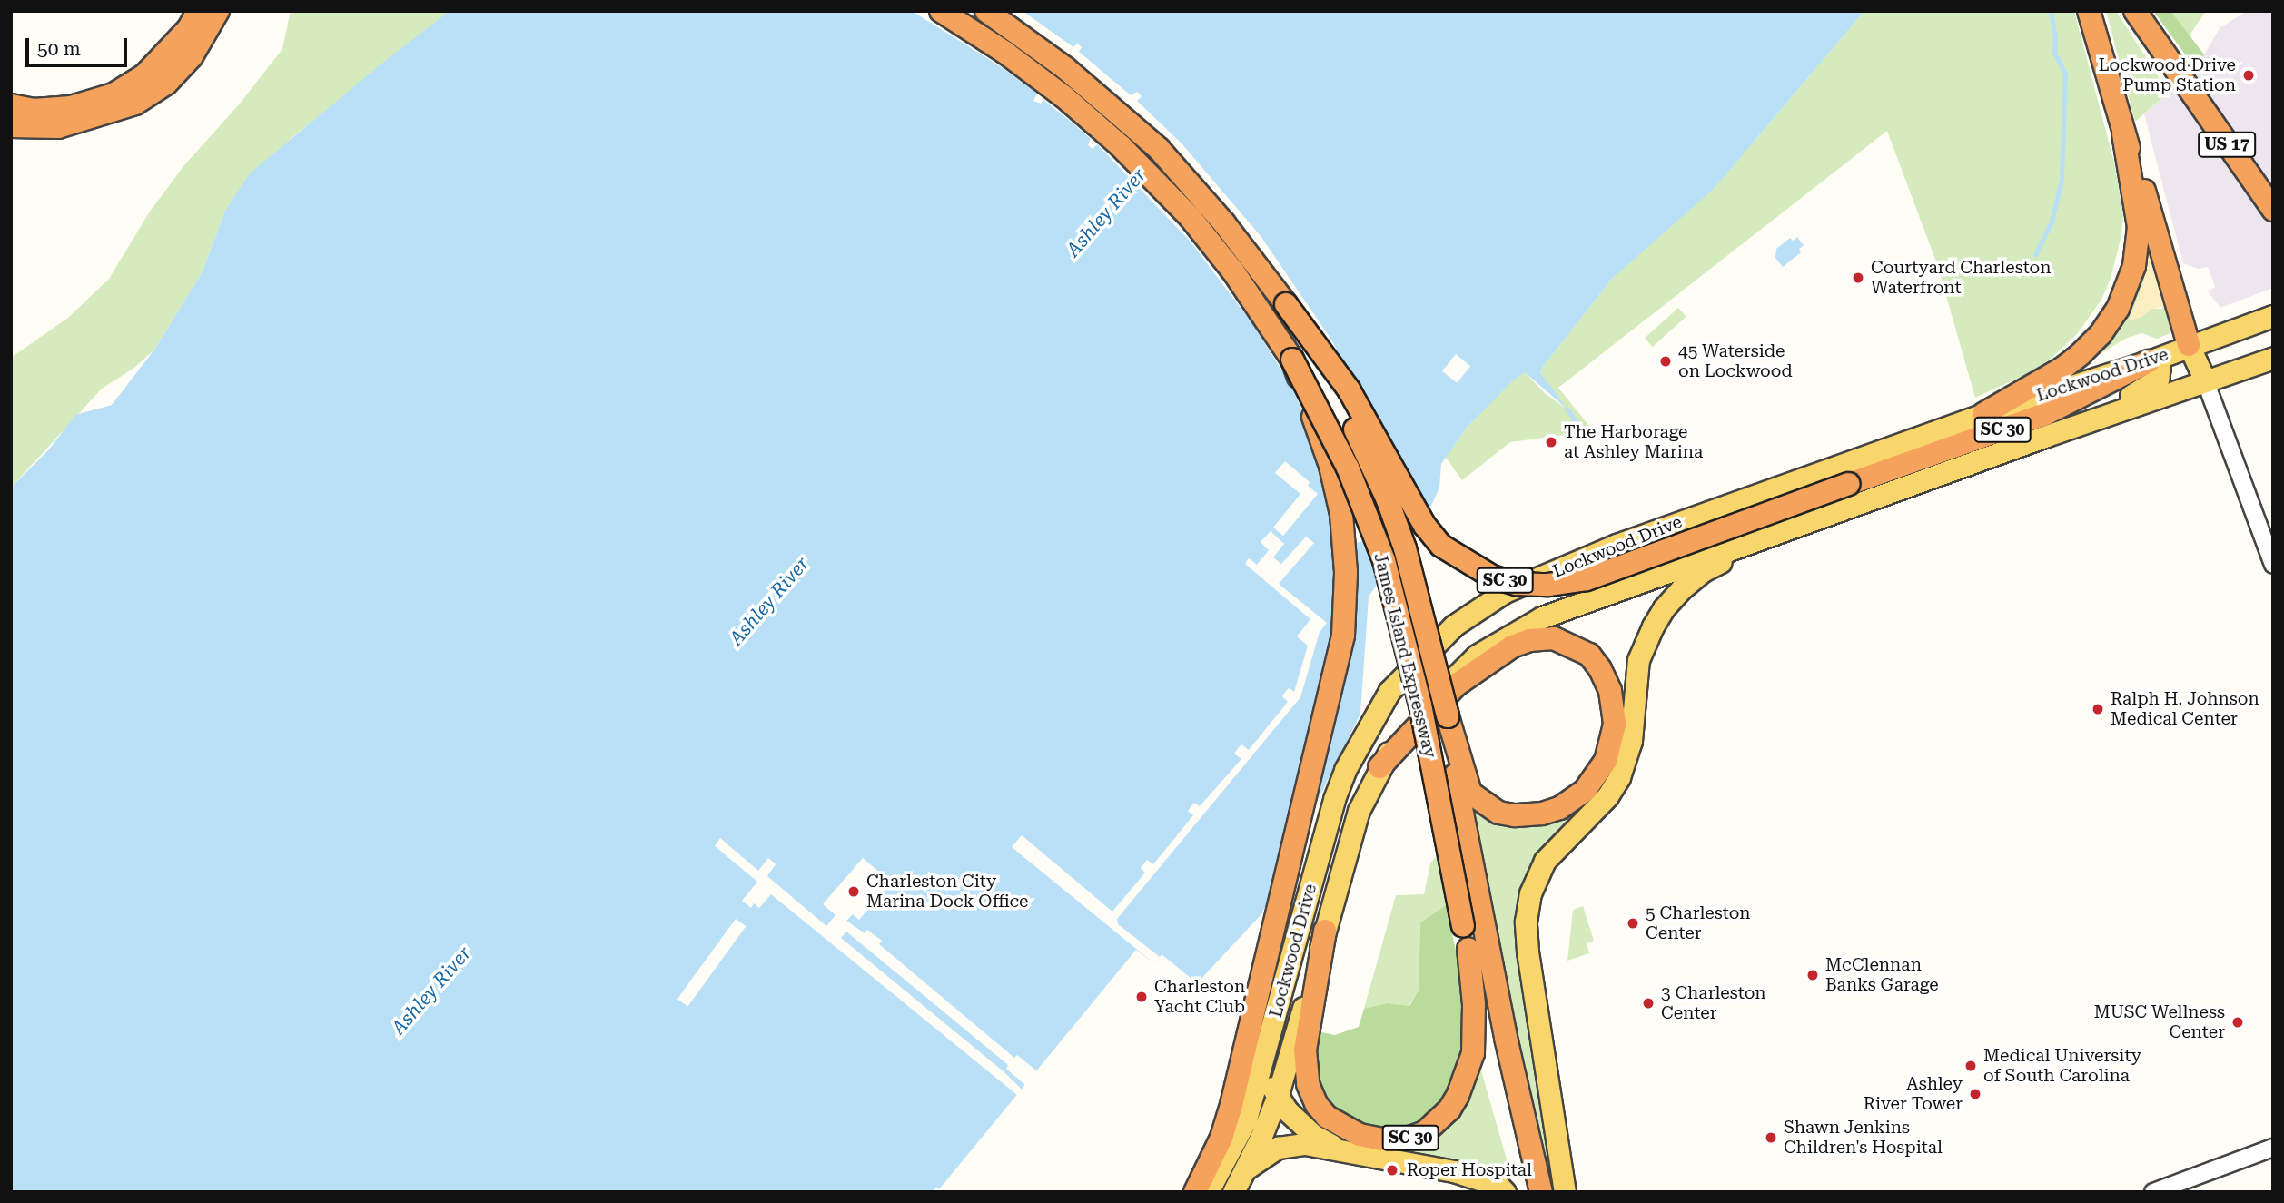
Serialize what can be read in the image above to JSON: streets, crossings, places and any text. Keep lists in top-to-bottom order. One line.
{"streets":{"highway":["US 17","SC 30","James Island Expressway"],"main road":["Lockwood Drive"]},"crossings":[["Lockwood Drive","SC 30"],["SC 30","James Island Expressway"]],"water":["Ashley River"],"places":["Lockwood Drive Pump Station","Courtyard Charleston Waterfront","45 Waterside on Lockwood","The Harborage at Ashley Marina","Ralph H. Johnson Medical Center","Charleston City Marina Dock Office","5 Charleston Center","McClennan Banks Garage","Charleston Yacht Club","3 Charleston Center","MUSC Wellness Center","Medical University of South Carolina","Ashley River Tower","Shawn Jenkins Children's Hospital","Roper Hospital"],"scale_bar":"50 m"}
